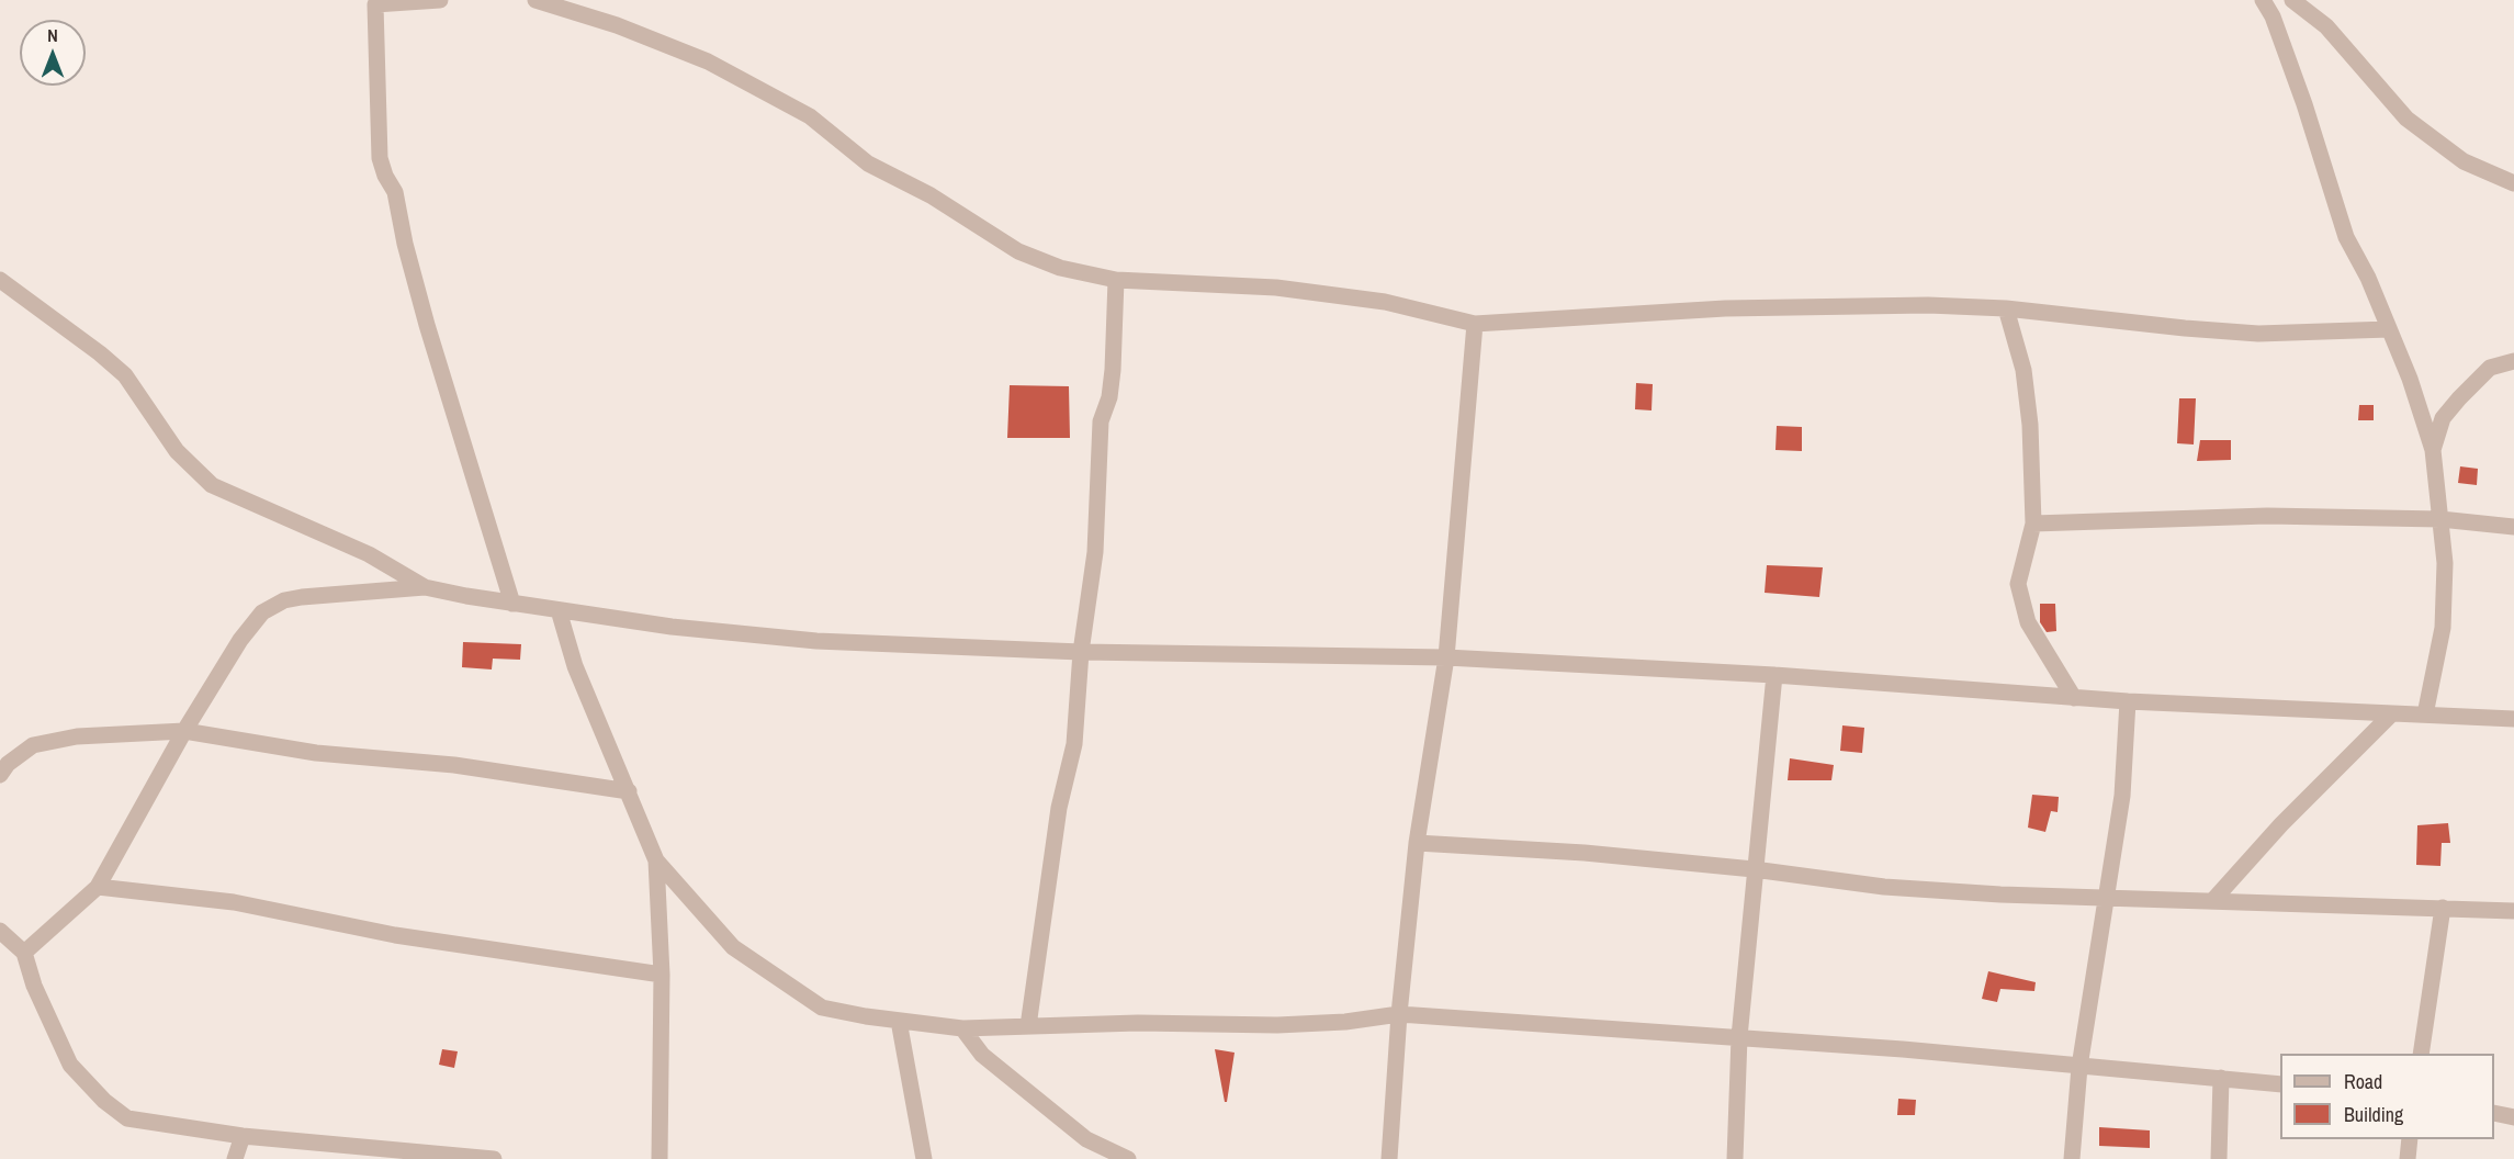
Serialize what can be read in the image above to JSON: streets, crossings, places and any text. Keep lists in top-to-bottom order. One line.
{"legend":["Road","Building"],"north":"top"}
